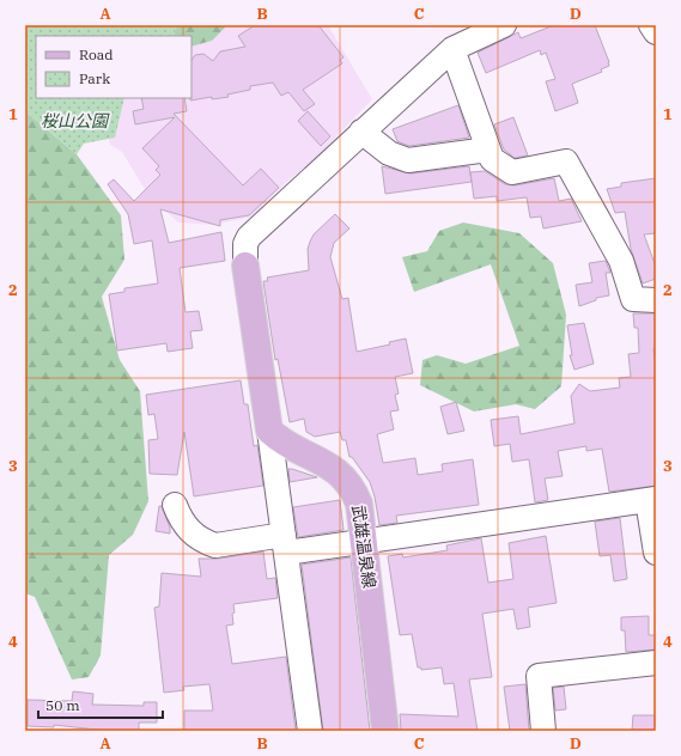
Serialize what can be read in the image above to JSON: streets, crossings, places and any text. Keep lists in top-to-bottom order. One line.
{"streets":{"main road":["武雄温泉線"]},"parks":["桜山公園"],"legend":["Road","Park"],"scale_bar":"50 m","grid":{"columns":["A","B","C","D"],"rows":["1","2","3","4"]}}
